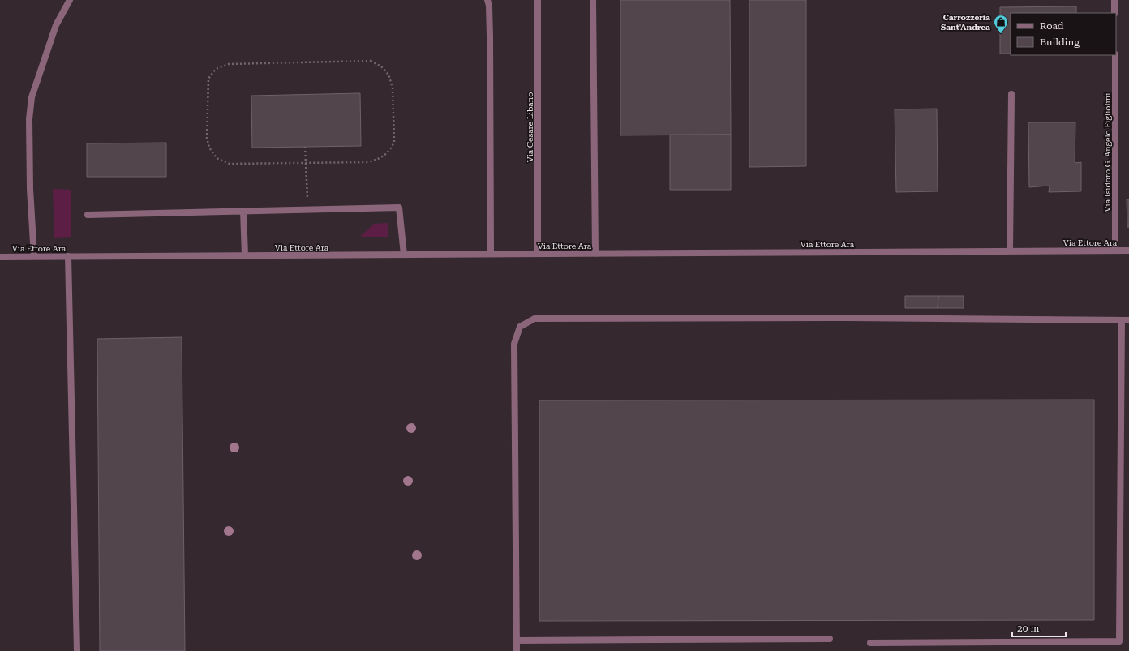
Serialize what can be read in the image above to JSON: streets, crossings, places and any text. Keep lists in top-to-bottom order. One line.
{"streets":{"street":["Via Cesare Libano","Via Isidoro G. Angelo Figliolini","Via Ettore Ara"]},"crossings":[["Via Cesare Libano","Via Ettore Ara"],["Via Isidoro G. Angelo Figliolini","Via Ettore Ara"]],"places":{"shop":["Carrozzeria Sant'Andrea"]},"legend":["Road","Building"],"scale_bar":"20 m"}
